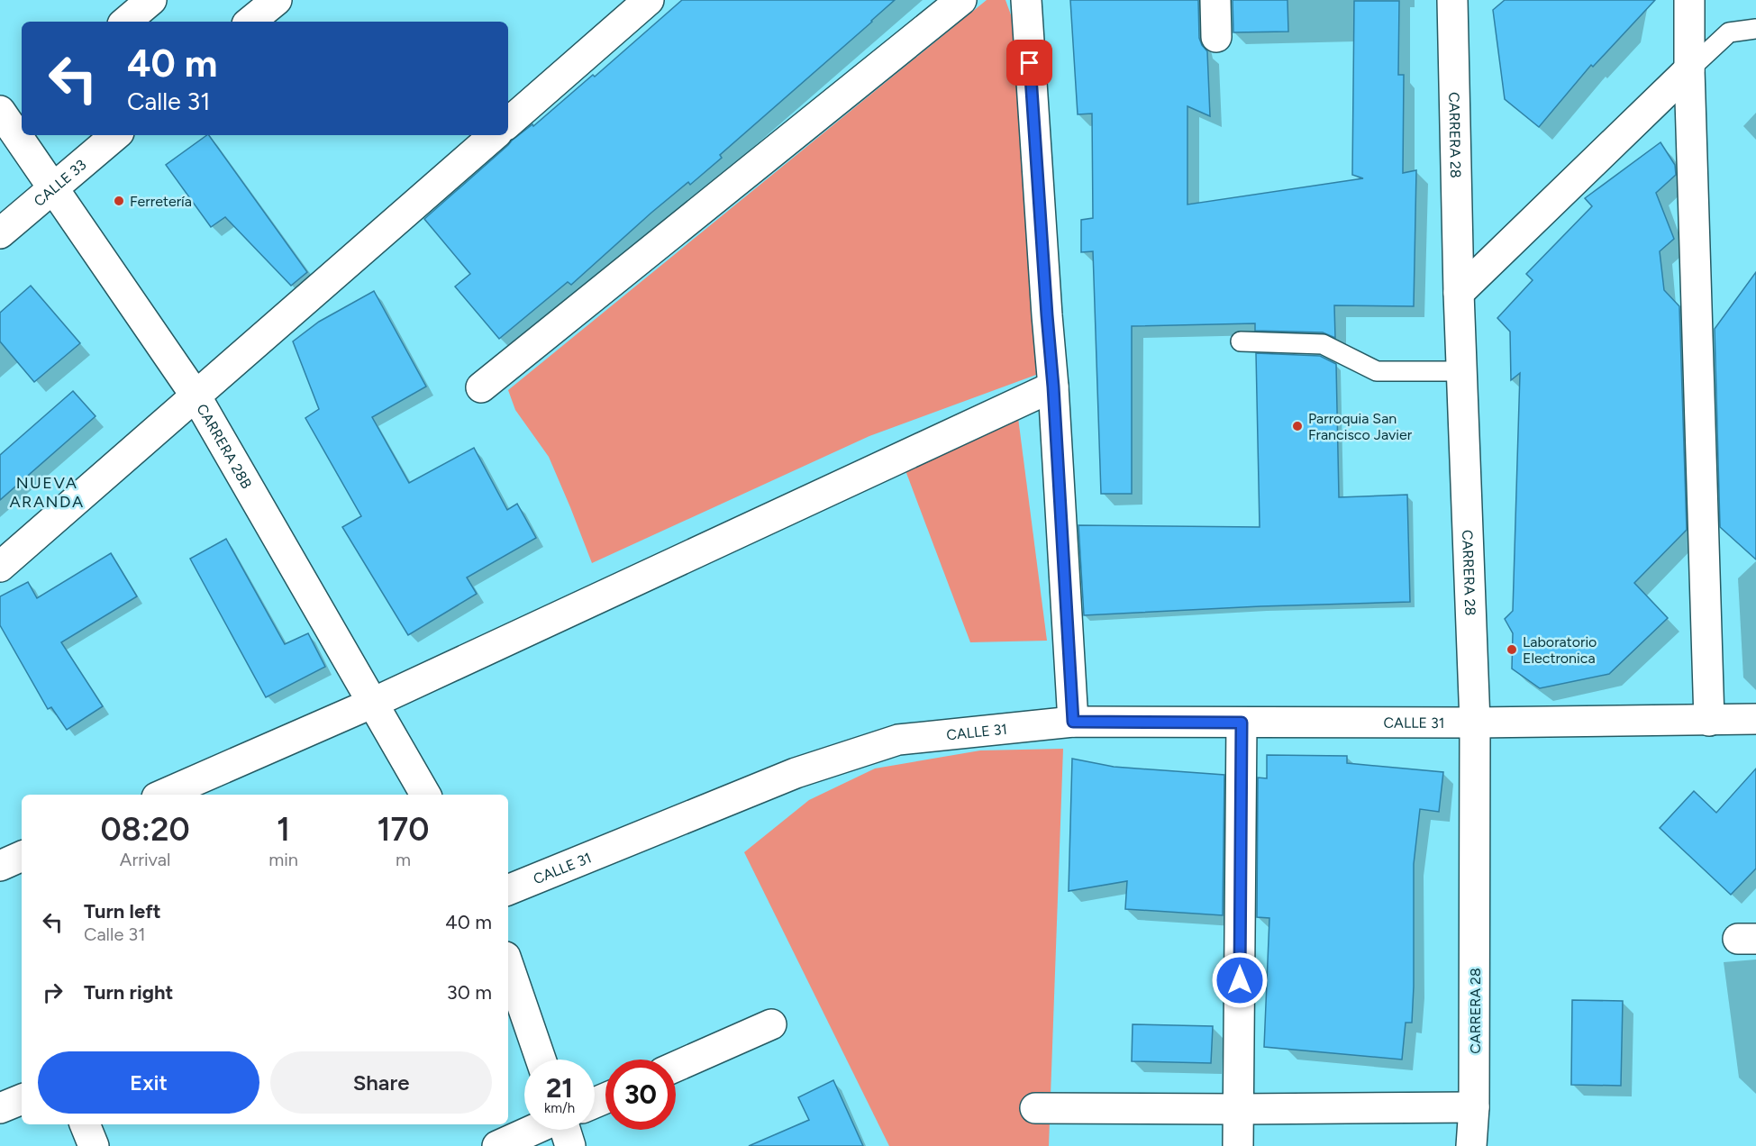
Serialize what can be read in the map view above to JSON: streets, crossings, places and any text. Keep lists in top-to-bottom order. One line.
{"streets":{"street":["CARRERA 28","CALLE 33","CARRERA 28B","CALLE 31"]},"crossings":[["CARRERA 28","CALLE 31"],["CALLE 33","CARRERA 28B"]],"districts":["NUEVA ARANDA"],"places":["Ferretería","Parroquia San Francisco Javier","Laboratorio Electronica"],"page":{"turn":["40 m","Calle 31"],"eta":["08:20","Arrival","1","min","170","m"],"list":[{"name":"Turn left","note":"Calle 31","value":"40 m"},{"name":"Turn right","value":"30 m"}],"buttons":["Exit","Share"],"speed":"21 km/h","limit":"30"}}
